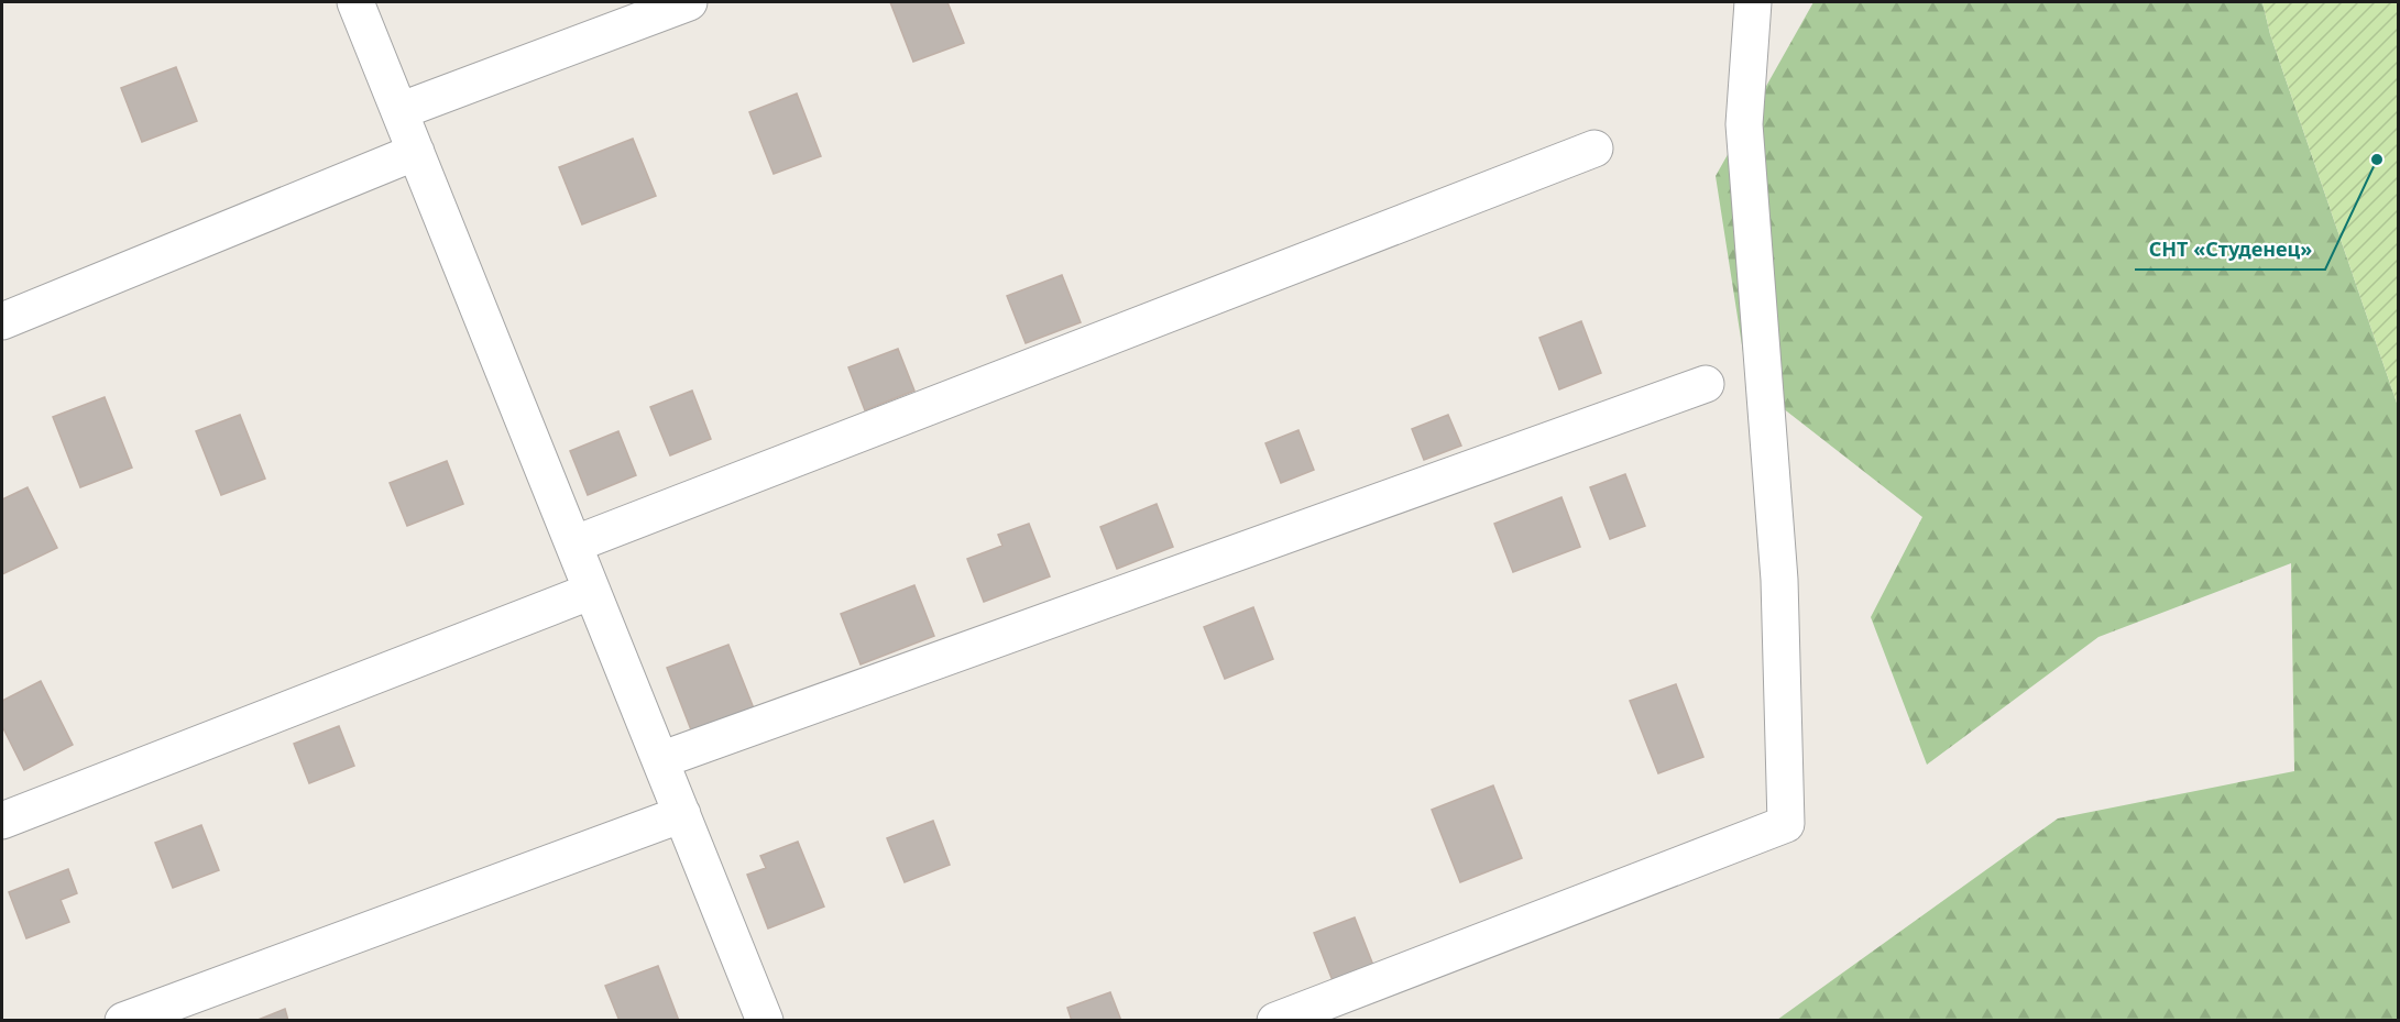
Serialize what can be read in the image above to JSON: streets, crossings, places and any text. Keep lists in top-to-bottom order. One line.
{"places":["СНТ «Студенец»"]}
